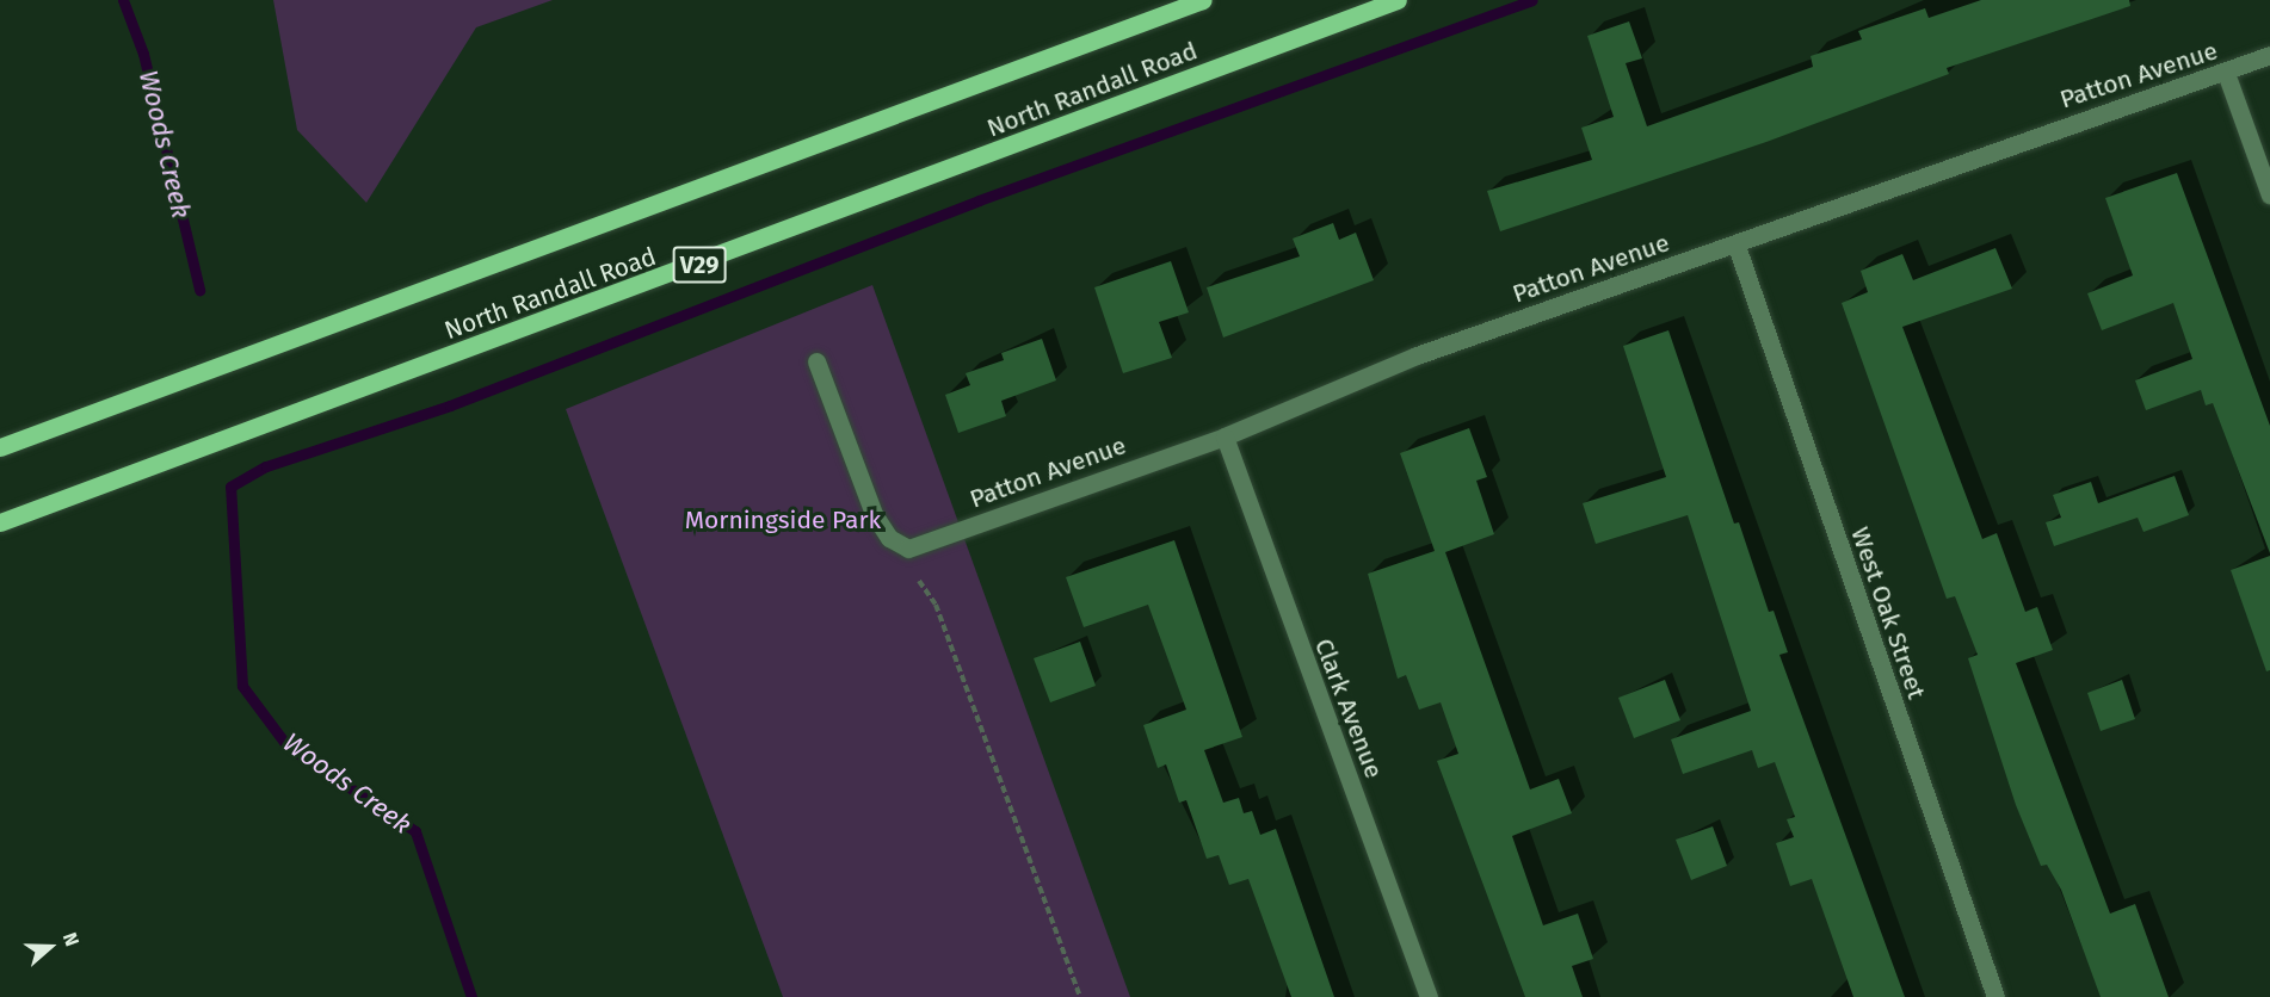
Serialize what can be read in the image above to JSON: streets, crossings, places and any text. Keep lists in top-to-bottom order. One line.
{"streets":{"main road":["North Randall Road","V29"],"street":["Patton Avenue","West Oak Street","Clark Avenue"]},"crossings":[["Patton Avenue","West Oak Street"],["Patton Avenue","Clark Avenue"]],"water":["Woods Creek"],"parks":["Morningside Park"],"north":"right"}
